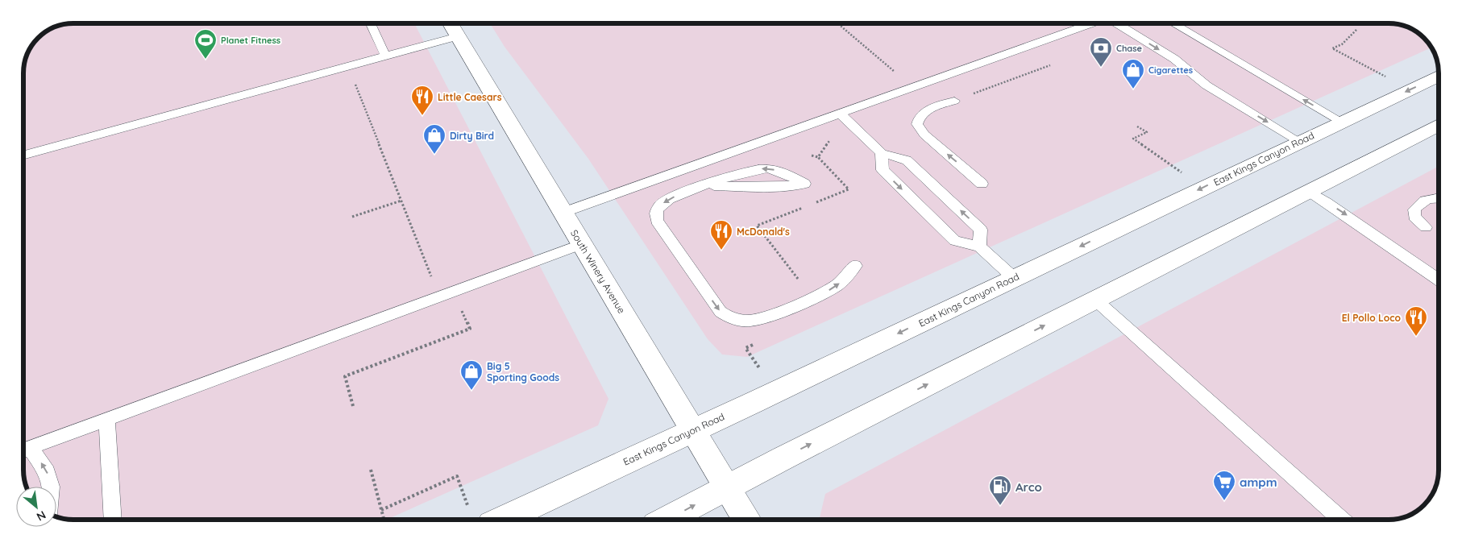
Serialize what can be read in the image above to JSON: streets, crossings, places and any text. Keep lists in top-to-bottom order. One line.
{"streets":{"main road":["East Kings Canyon Road","South Winery Avenue"]},"crossings":[["East Kings Canyon Road","South Winery Avenue"]],"places":{"sports":["Planet Fitness"],"bank":["Chase"],"shop":["Cigarettes","Dirty Bird","Big 5 Sporting Goods"],"restaurant":["Little Caesars","McDonald's","El Pollo Loco"],"supermarket":["ampm"],"fuel station":["Arco"]},"north":"bottom right"}
